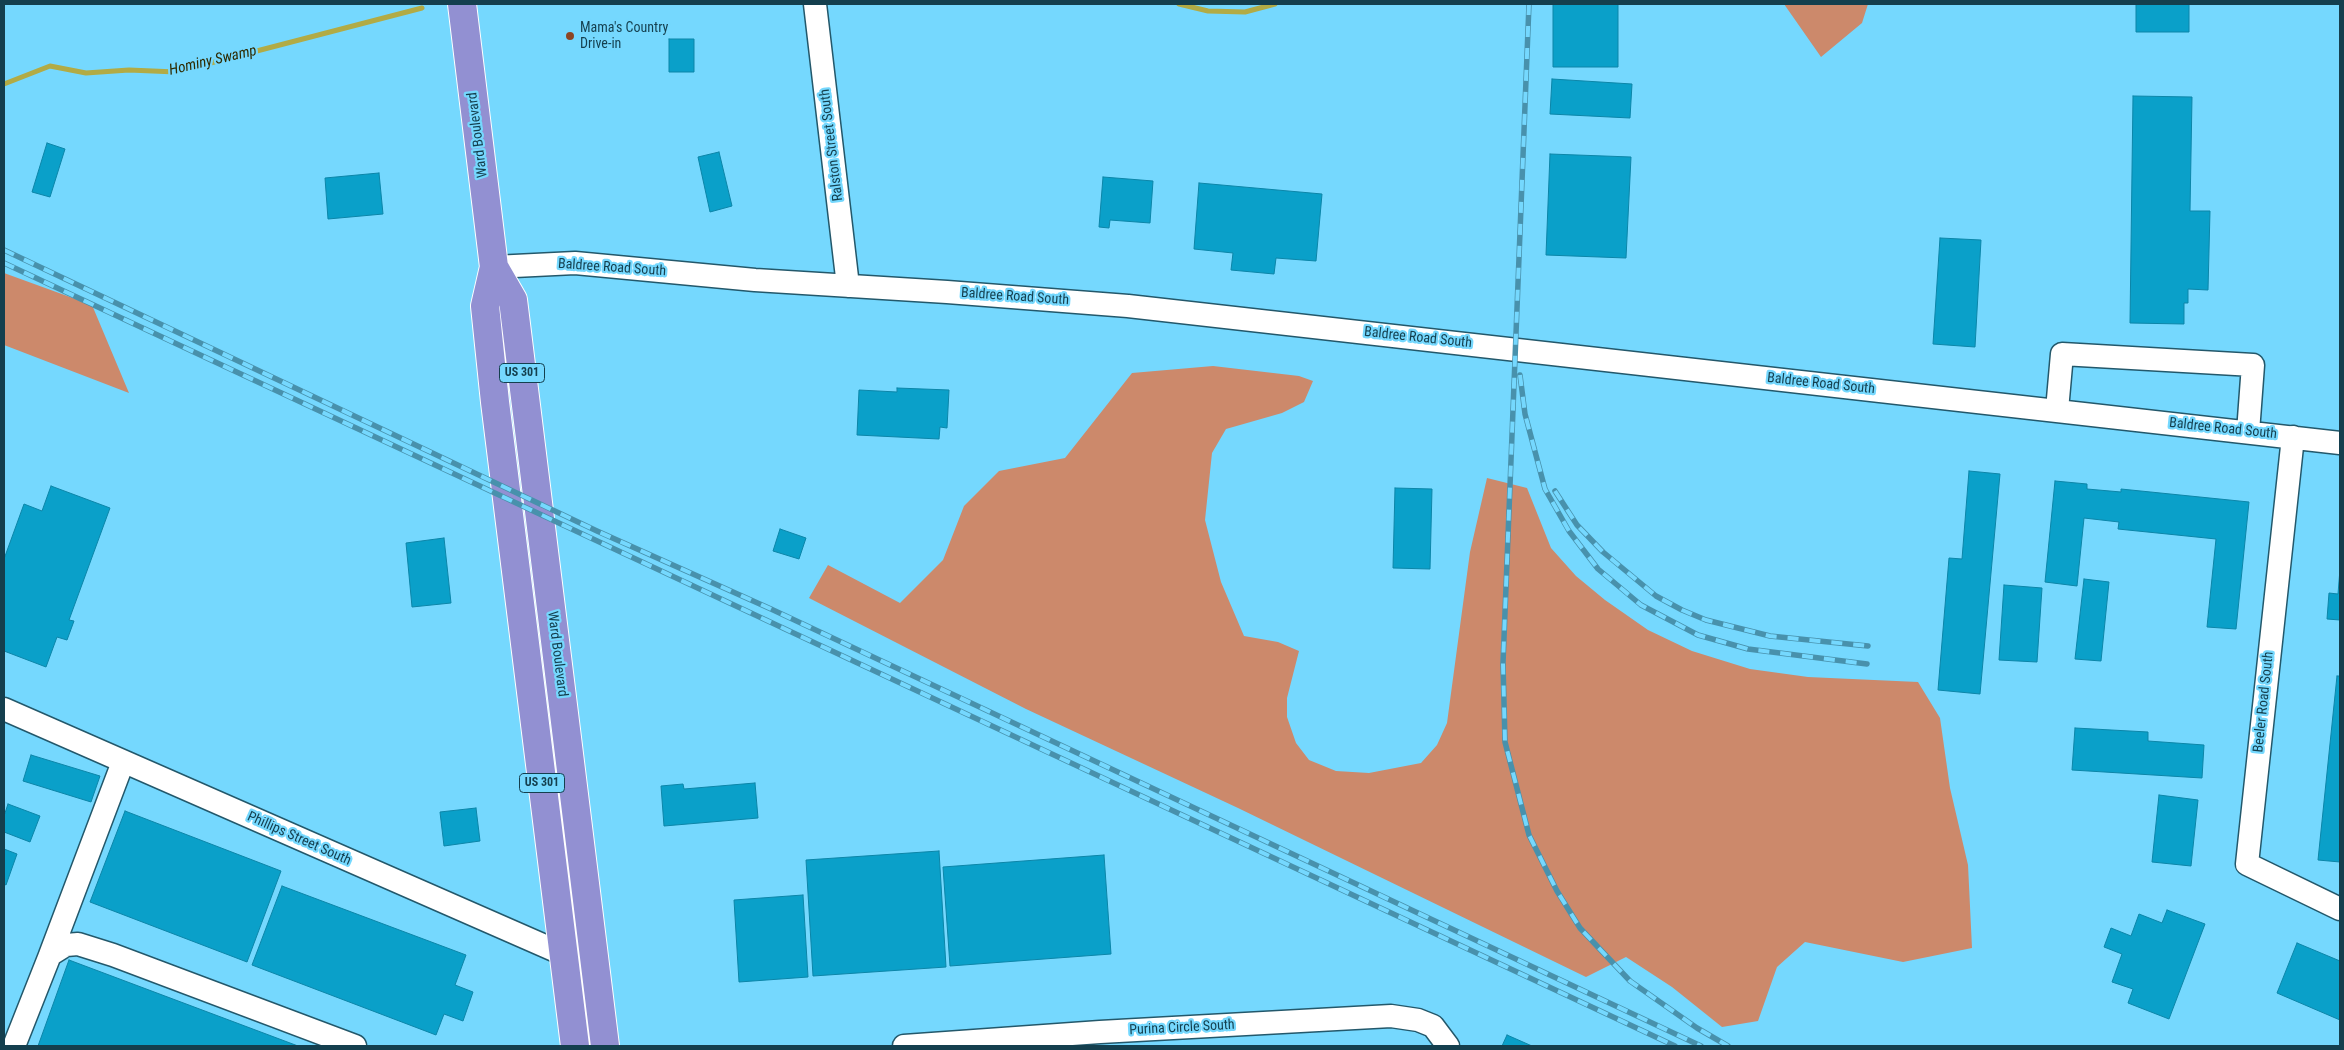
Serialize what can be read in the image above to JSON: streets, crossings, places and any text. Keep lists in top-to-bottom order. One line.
{"streets":{"highway":["Ward Boulevard","US 301"],"street":["Ralston Street South","Baldree Road South","Beeler Road South","Phillips Street South","Purina Circle South"]},"crossings":[["Ward Boulevard","Baldree Road South"],["Ward Boulevard","Phillips Street South"],["Ralston Street South","Baldree Road South"],["Baldree Road South","Beeler Road South"]],"water":["Hominy Swamp"],"places":["Mama's Country Drive-in"]}
